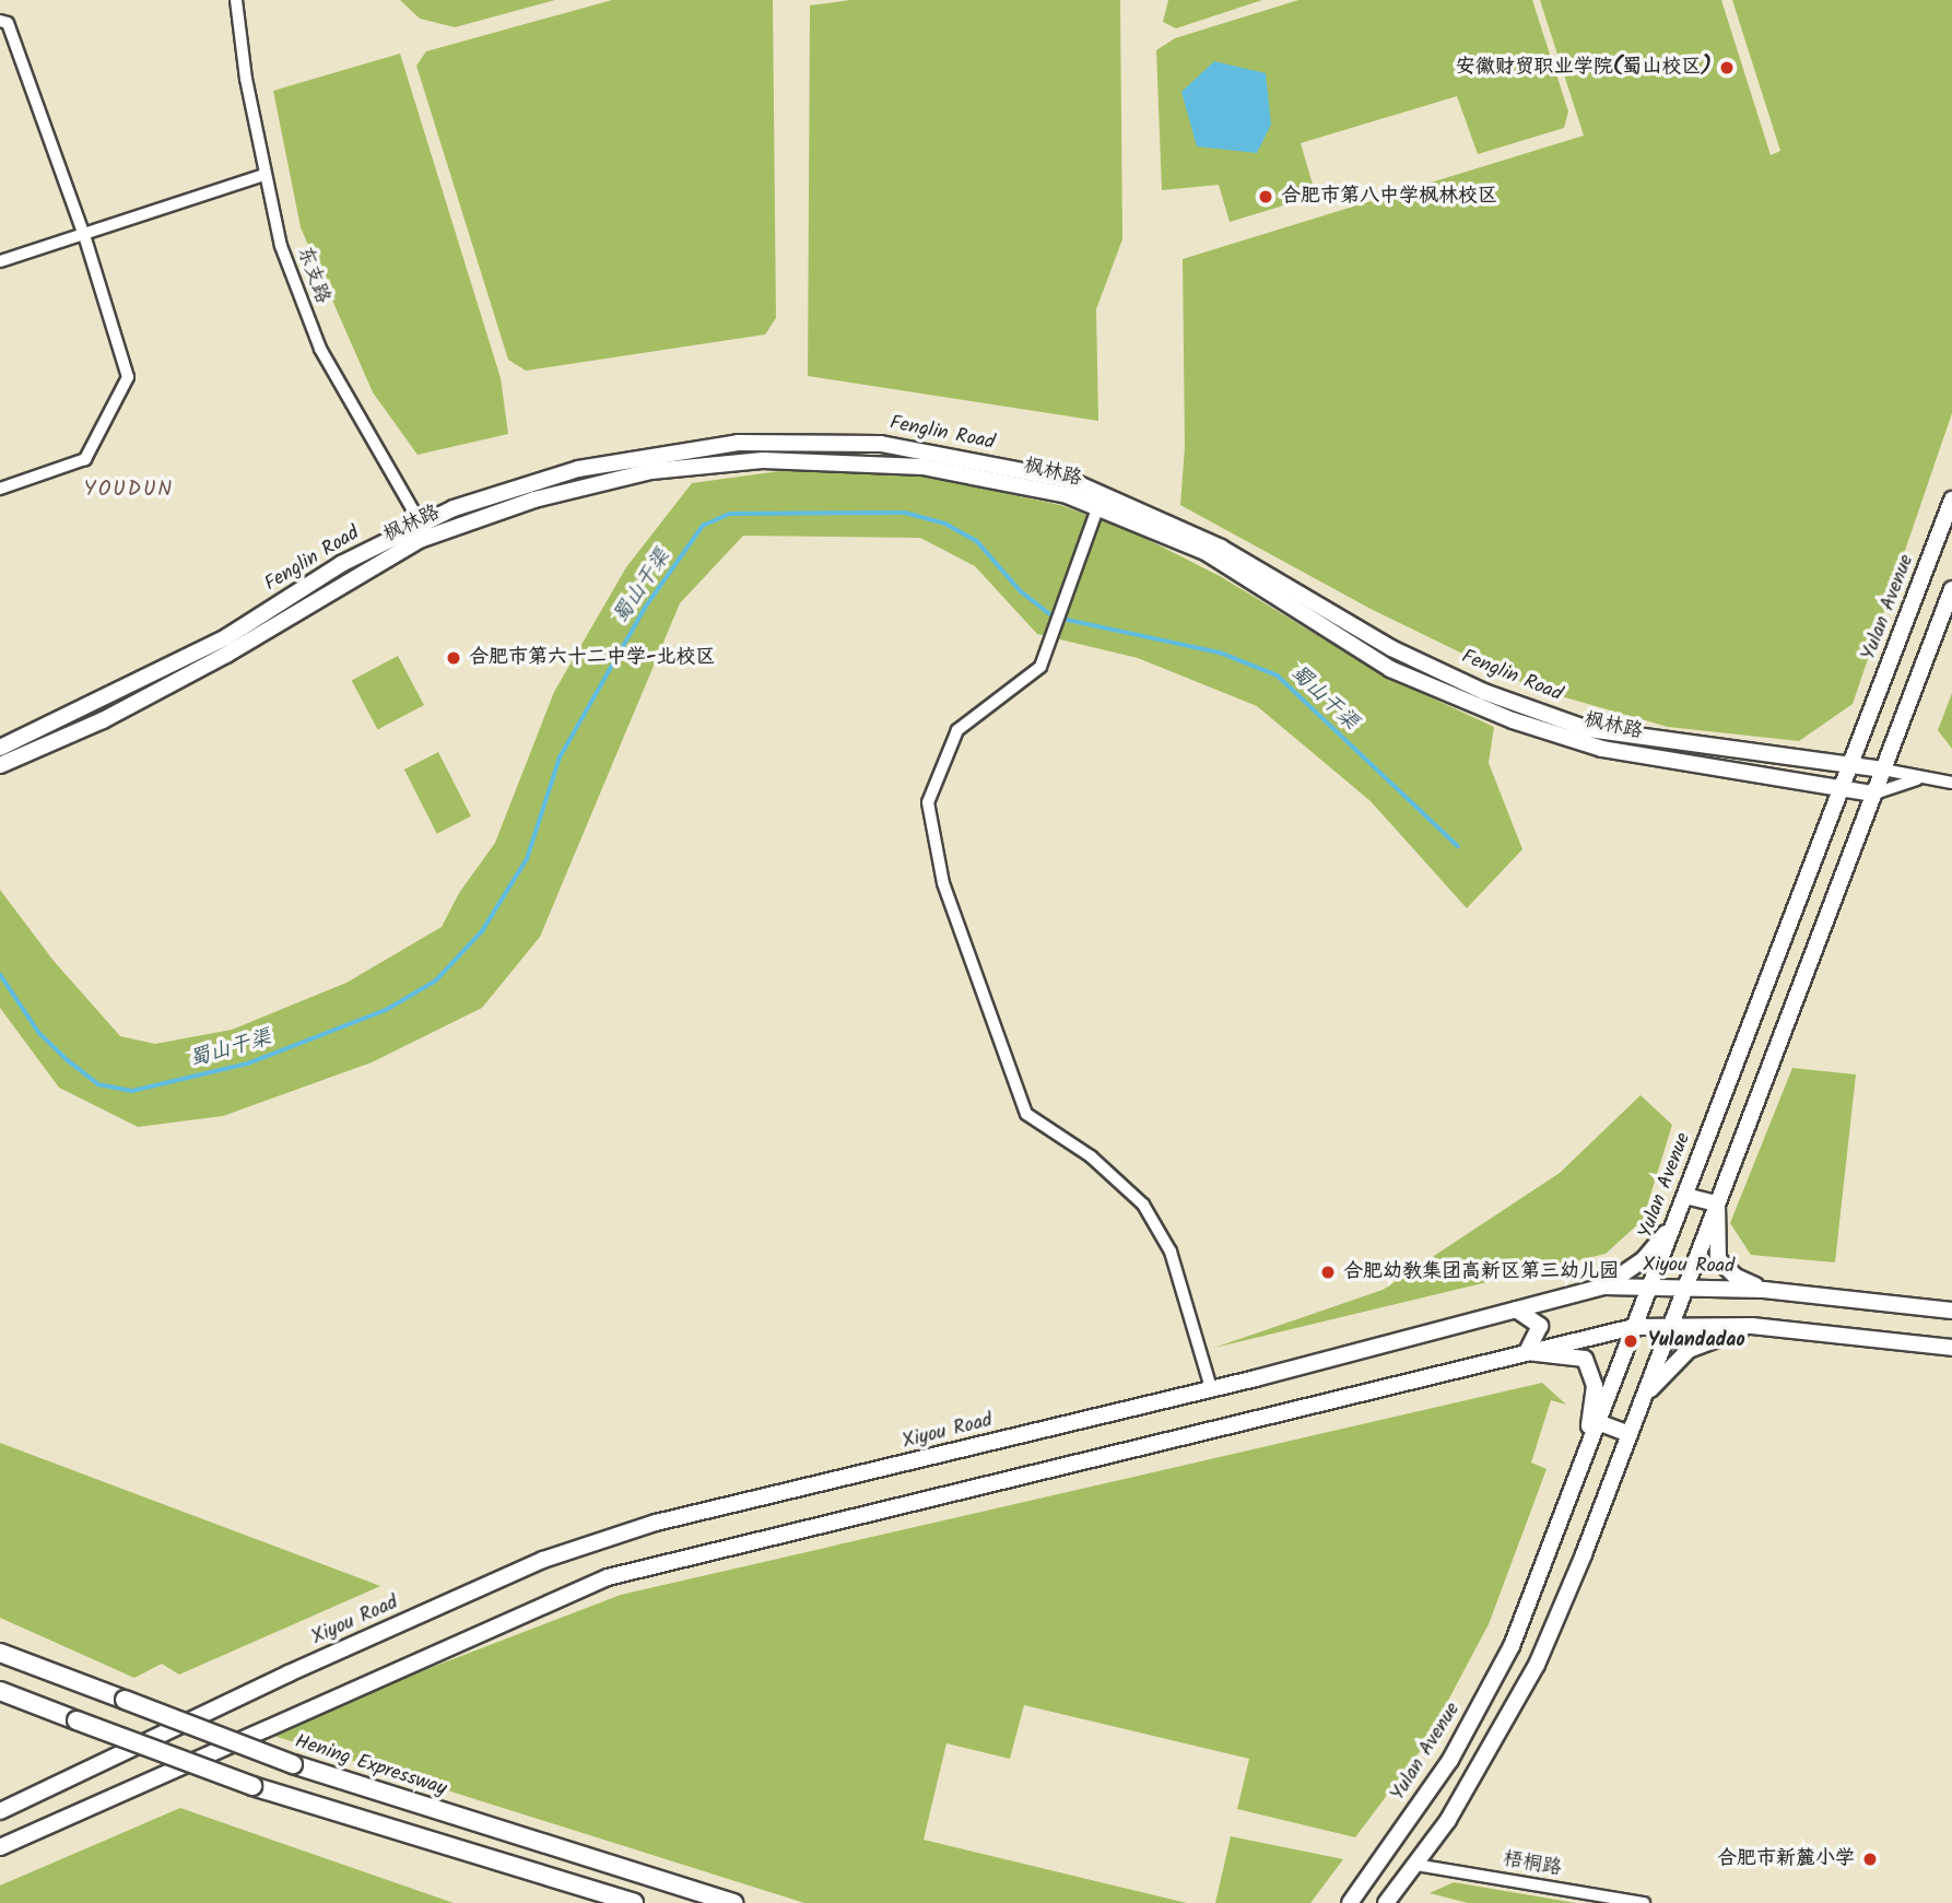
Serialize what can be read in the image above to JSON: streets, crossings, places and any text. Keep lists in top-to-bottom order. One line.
{"streets":{"highway":["Hening Expressway"],"main road":["Fenglin Road","枫林路","Yulan Avenue","Xiyou Road"],"street":["东支路","梧桐路"]},"crossings":[["东支路","Fenglin Road"],["东支路","枫林路"],["Fenglin Road","枫林路"],["Fenglin Road","Yulan Avenue"],["枫林路","Yulan Avenue"],["Yulan Avenue","Xiyou Road"]],"districts":["YOUDUN"],"water":["蜀山干渠"],"places":["安徽财贸职业学院(蜀山校区)","合肥市第八中学枫林校区","合肥市第六十二中学-北校区","合肥幼教集团高新区第三幼儿园","Yulandadao","合肥市新麓小学"]}
